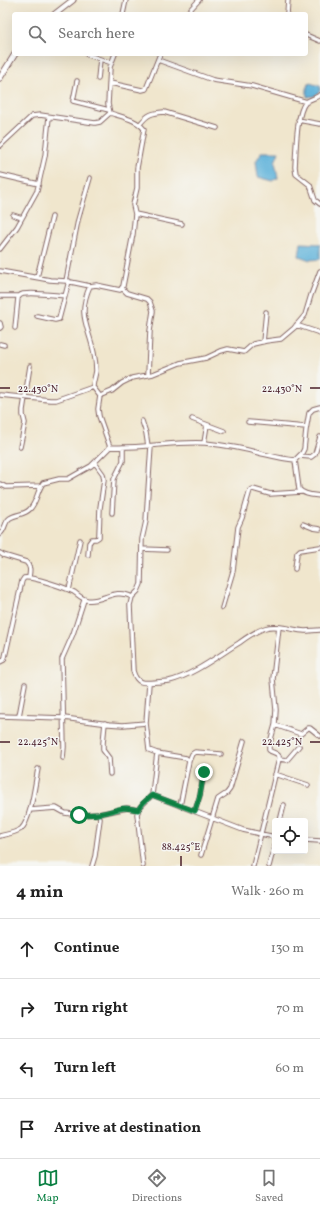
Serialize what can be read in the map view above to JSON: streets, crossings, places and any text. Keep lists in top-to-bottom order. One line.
{"page":{"search":"Search here","heading":["4 min","Walk · 260 m"],"list":[["Continue","130 m"],["Turn right","70 m"],["Turn left","60 m"],"Arrive at destination"],"nav":["Map","Directions","Saved"]},"coordinates":["22.430°N","22.425°N","88.425°E"]}
